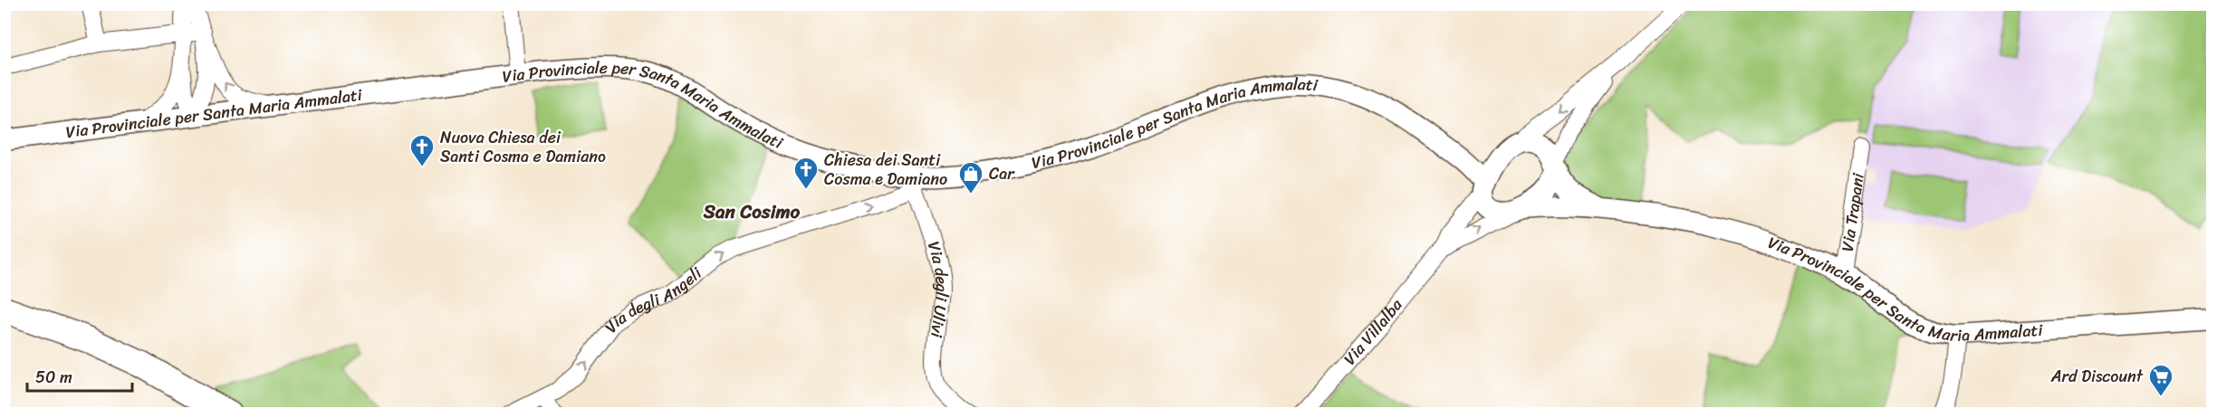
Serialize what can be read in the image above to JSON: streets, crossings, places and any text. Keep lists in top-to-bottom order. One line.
{"streets":{"street":["Via Provinciale per Santa Maria Ammalati","Via Trapani","Via degli Ulivi","Via degli Angeli","Via Villalba"]},"crossings":[["Via Provinciale per Santa Maria Ammalati","Via Trapani"],["Via Provinciale per Santa Maria Ammalati","Via degli Ulivi"],["Via Provinciale per Santa Maria Ammalati","Via degli Angeli"],["Via degli Ulivi","Via degli Angeli"]],"one_way":["Via degli Angeli"],"districts":["San Cosimo"],"places":{"church":["Nuova Chiesa dei Santi Cosma e Damiano","Chiesa dei Santi Cosma e Damiano"],"shop":["Car"],"supermarket":["Ard Discount"]},"scale_bar":"50 m"}
